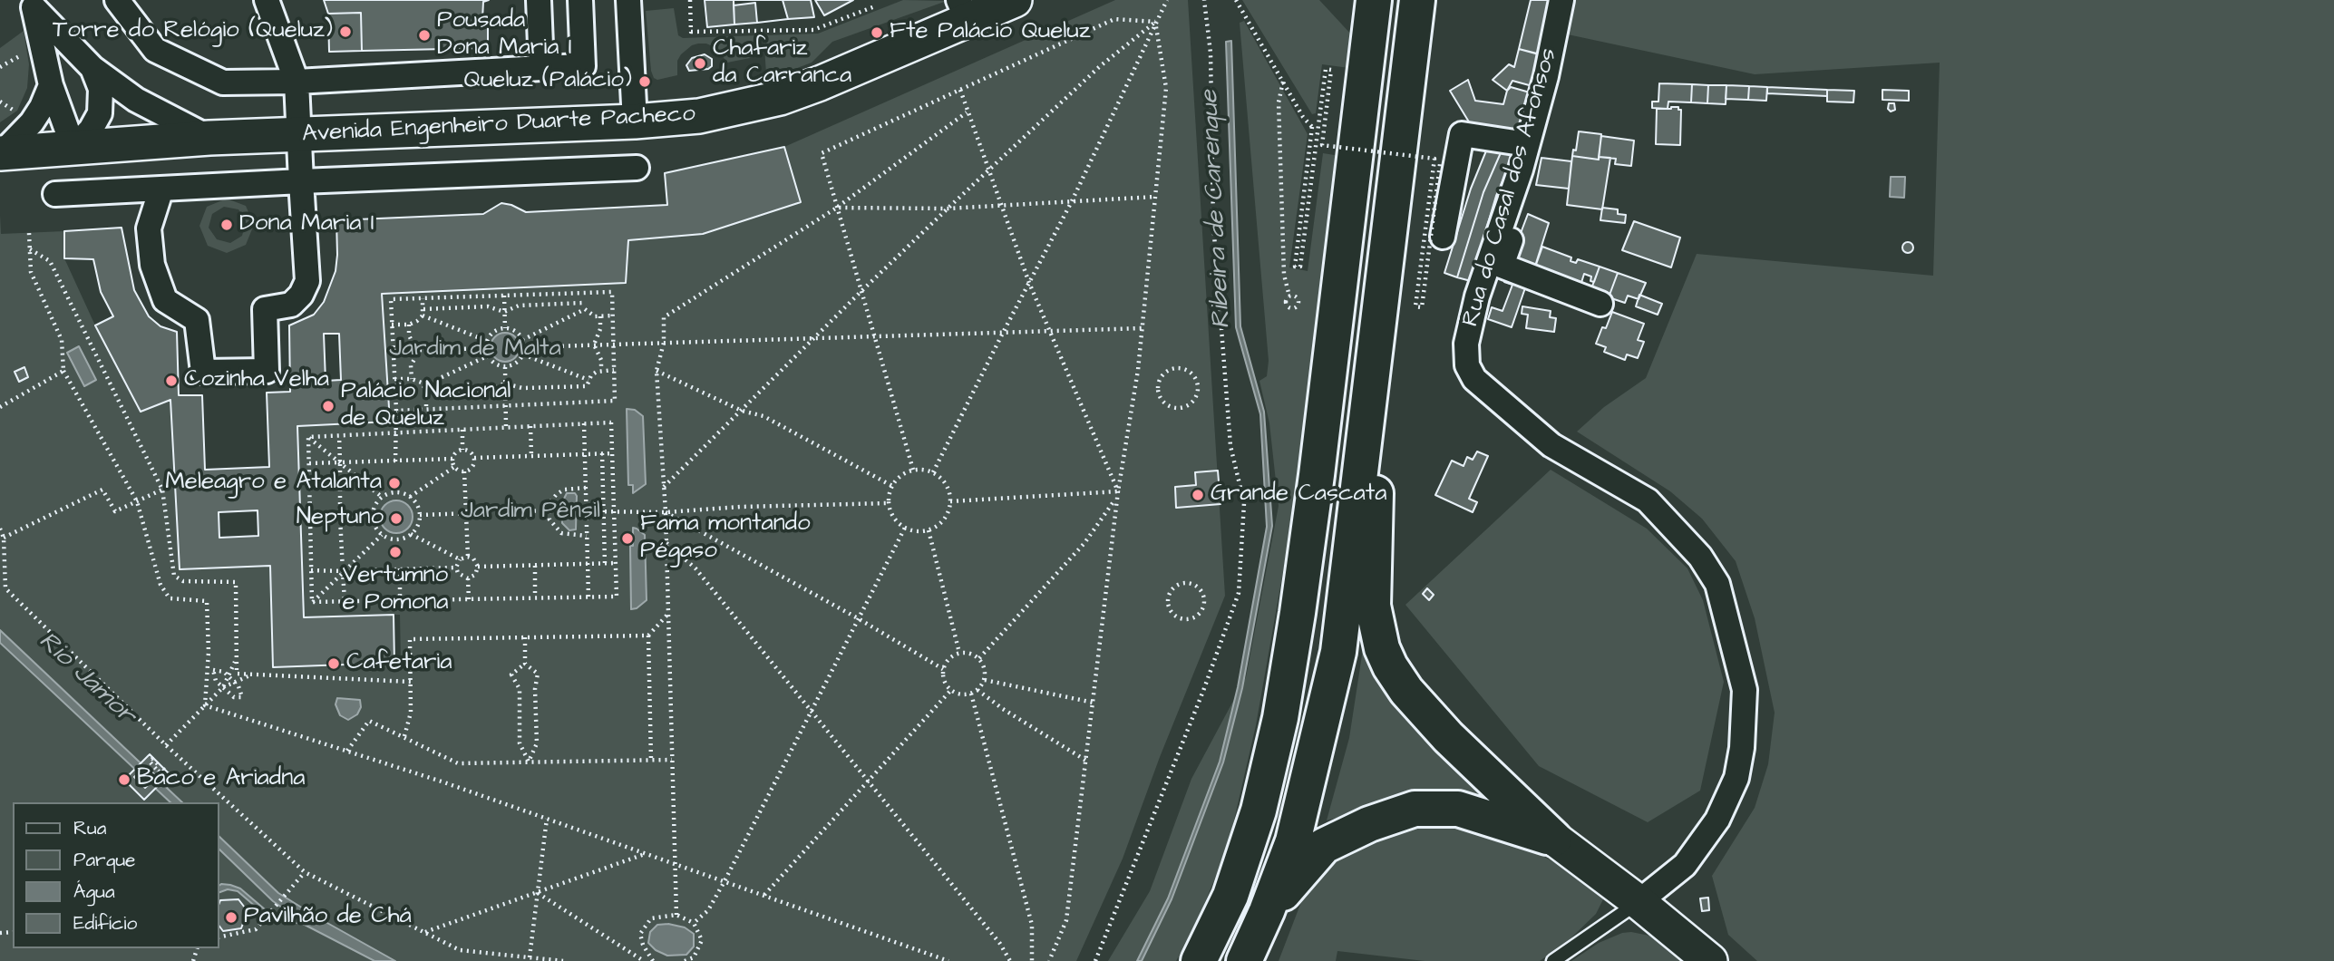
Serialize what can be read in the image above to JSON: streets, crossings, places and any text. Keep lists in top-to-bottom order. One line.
{"streets":{"street":["Avenida Engenheiro Duarte Pacheco","Rua do Casal dos Afonsos"]},"water":["Ribeira de Carenque","Rio Jamor"],"parks":["Jardim de Malta","Jardim Pênsil"],"places":["Torre do Relógio (Queluz)","Fte Palácio Queluz","Pousada Dona Maria I","Chafariz da Carranca","Queluz (Palácio)","Dona Maria I","Cozinha Velha","Palácio Nacional de Queluz","Meleagro e Atalanta","Grande Cascata","Neptuno","Fama montando Pégaso","Vertumno e Pomona","Cafetaria","Baco e Ariadna","Pavilhão de Chá"],"legend":["Rua","Parque","Água","Edifício"]}
